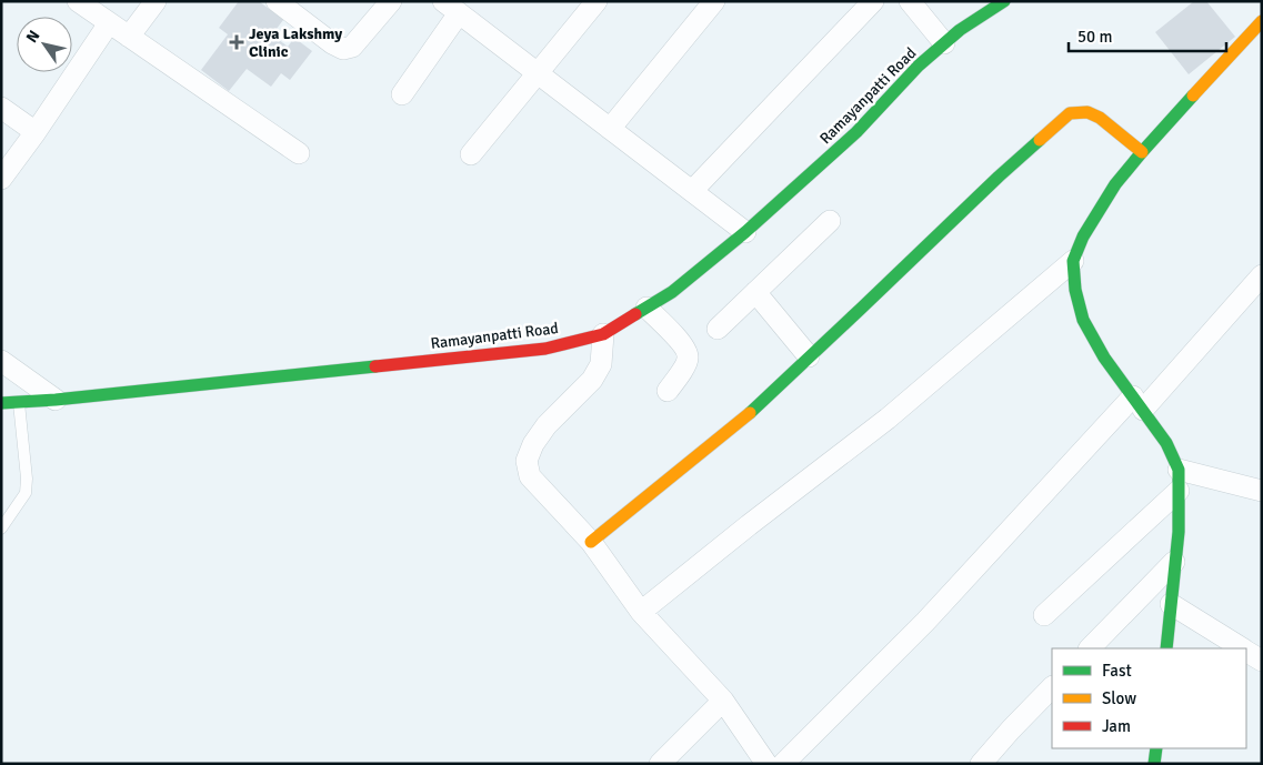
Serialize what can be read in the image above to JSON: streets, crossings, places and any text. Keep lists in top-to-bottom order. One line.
{"streets":{"main road":["Ramayanpatti Road"]},"places":{"health":["Jeya Lakshmy Clinic"]},"legend":["Fast","Slow","Jam"],"scale_bar":"50 m","north":"top left"}
